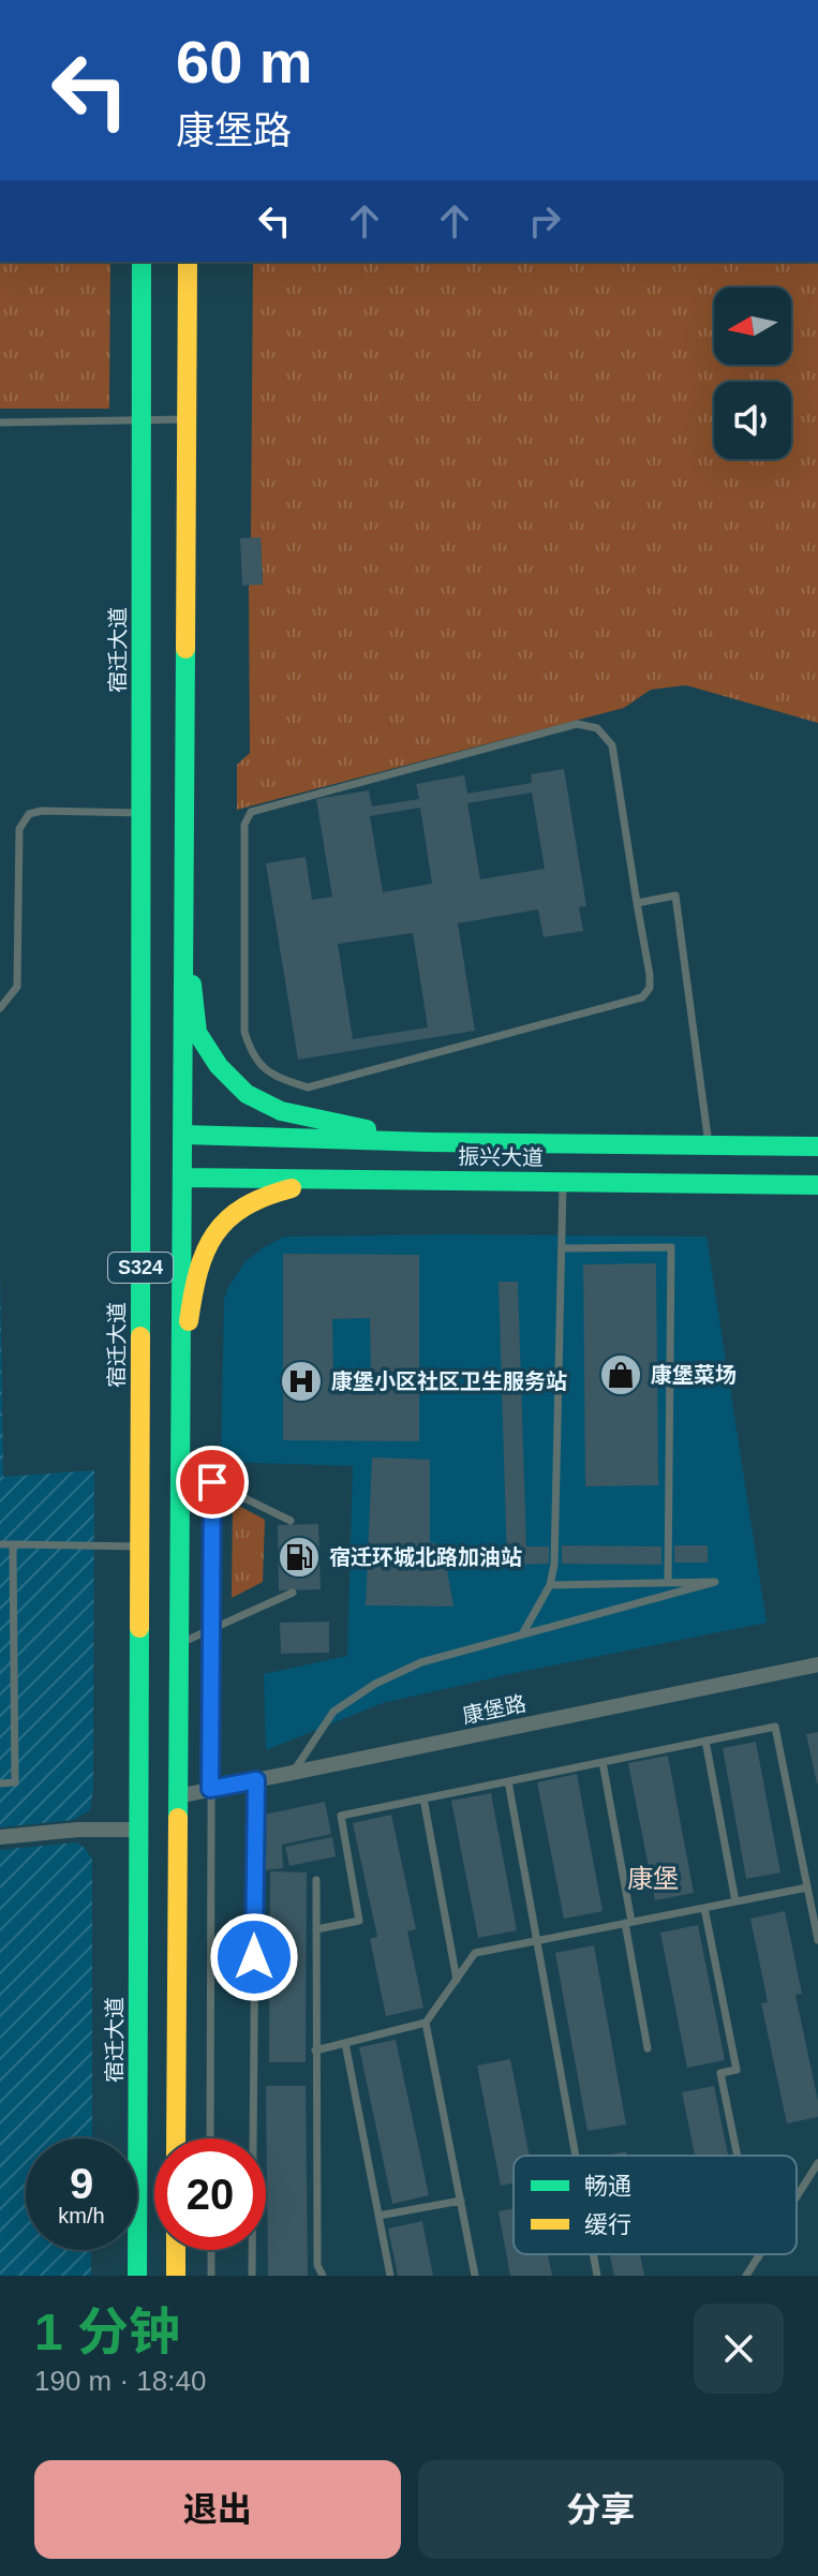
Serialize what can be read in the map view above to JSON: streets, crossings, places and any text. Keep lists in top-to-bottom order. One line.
{"streets":{"main road":["宿迁大道","振兴大道","S324"],"street":["康堡路"]},"crossings":[["振兴大道","S324"],["S324","康堡路"]],"districts":["康堡"],"places":{"shop":["康堡菜场"],"hospital":["康堡小区社区卫生服务站"],"fuel station":["宿迁环城北路加油站"]},"legend":["畅通","缓行"],"north":"left","page":{"turn":["60 m","康堡路"],"speed":"9 km/h","limit":"20","heading":["1 分钟","190 m · 18:40"],"buttons":["退出","分享"]}}
